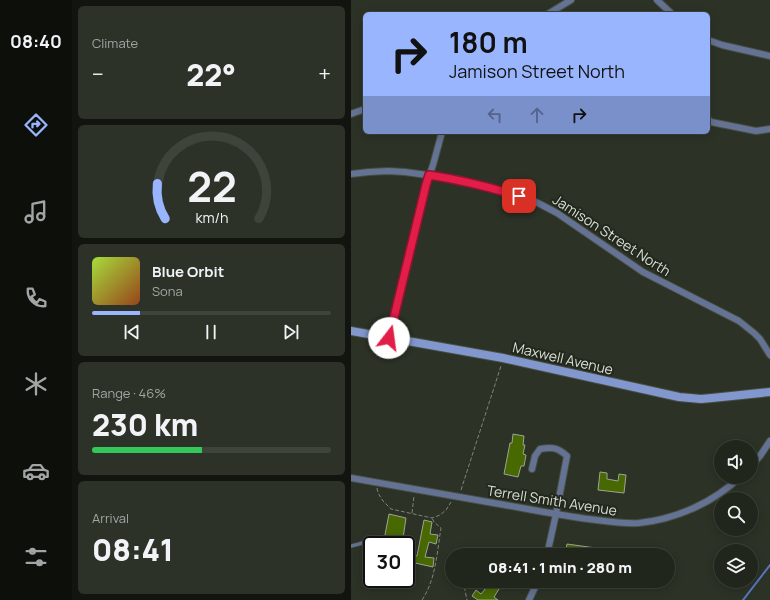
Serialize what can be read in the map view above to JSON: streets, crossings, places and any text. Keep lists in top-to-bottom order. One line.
{"streets":{"main road":["Maxwell Avenue"],"street":["Jamison Street North","Terrell Smith Avenue"]},"page":{"tabs":"08:40","tile":["Climate",["Range · 46%","230 km"],["Arrival","08:41"]],"turn":["180 m","Jamison Street North"],"heat":["−","22°","+"],"song":["Blue Orbit","Sona"],"limit":"30","trip":"08:41 · 1 min · 280 m","gauge":["22","km/h"]}}
